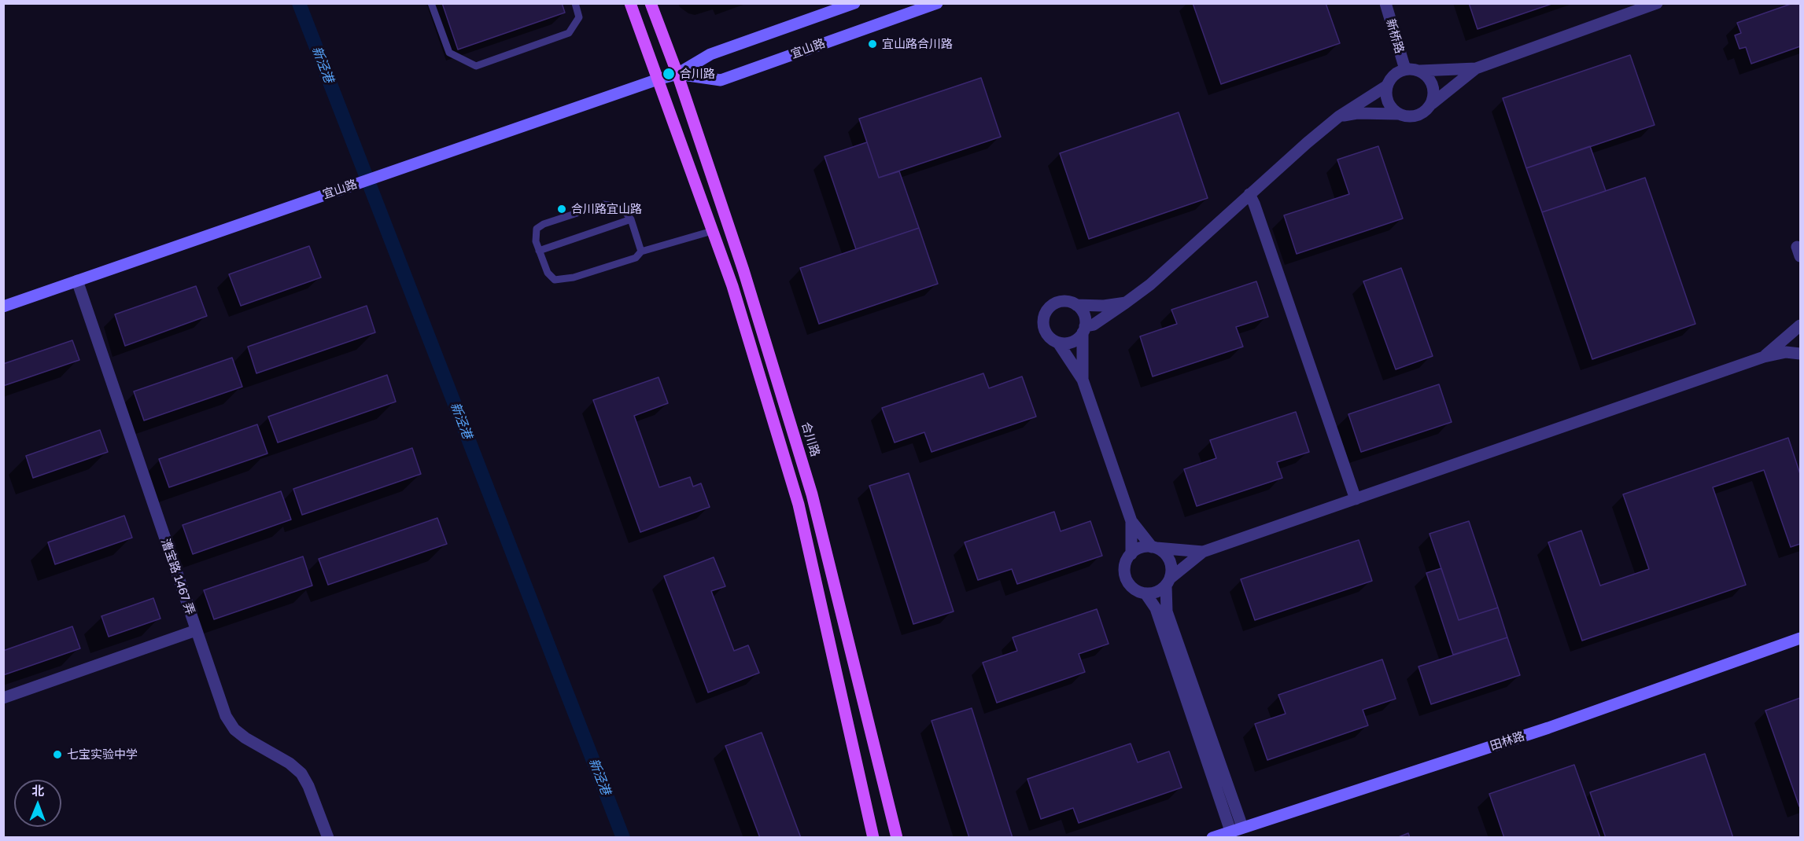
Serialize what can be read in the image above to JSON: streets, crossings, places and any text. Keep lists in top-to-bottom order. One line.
{"streets":{"main road":["合川路"],"street":["新桥路","宜山路","漕宝路 1467 弄","田林路"]},"crossings":[["宜山路","合川路"],["宜山路","漕宝路 1467 弄"]],"water":["新泾港"],"places":["宜山路合川路","合川路","合川路宜山路","七宝实验中学"],"north":"top"}
